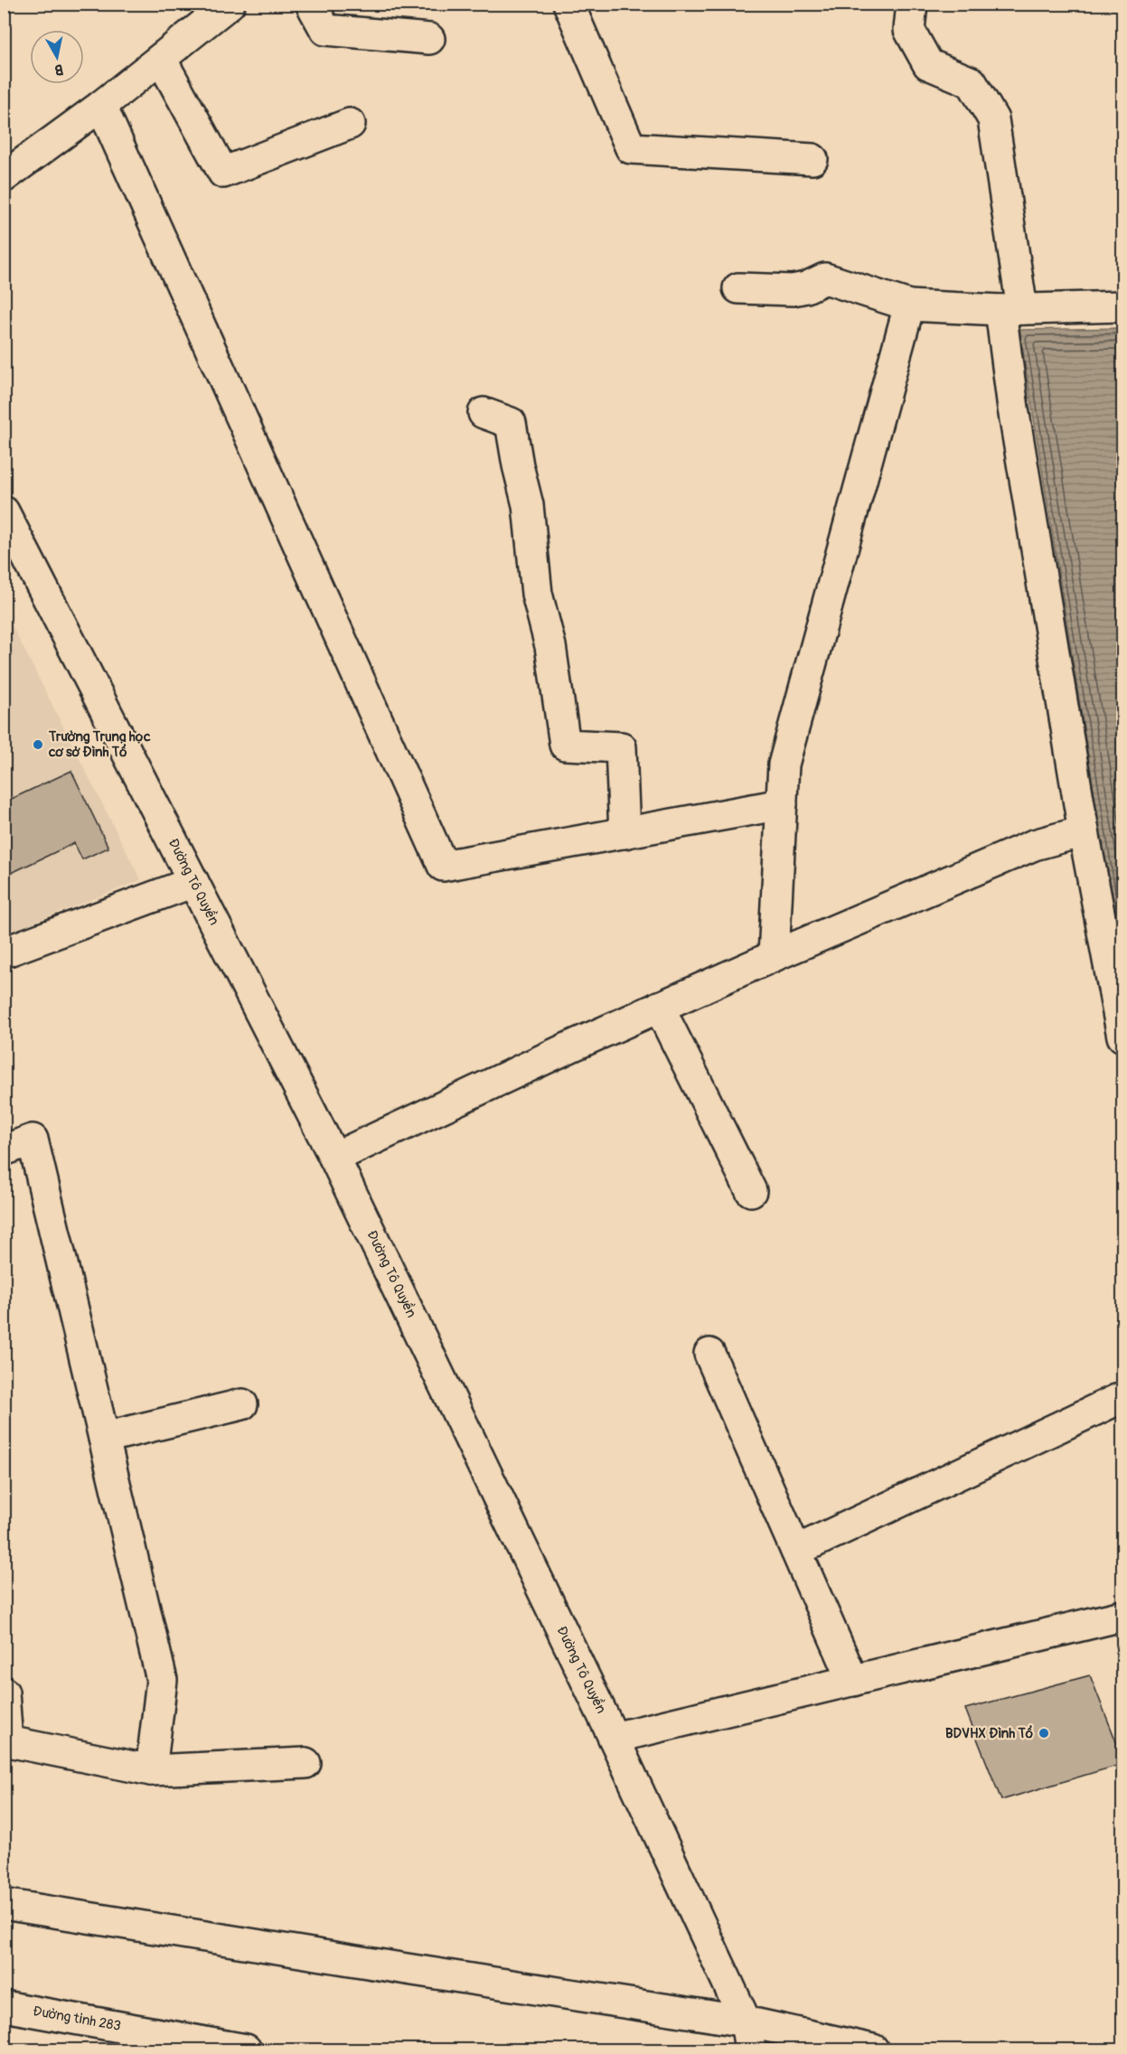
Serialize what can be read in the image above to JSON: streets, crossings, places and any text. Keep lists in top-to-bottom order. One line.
{"streets":{"street":["Đường Tô Quyền","Đường tỉnh 283"]},"places":["Trường Trung học cơ sở Đình Tổ","BDVHX Đình Tổ"],"north":"bottom"}
